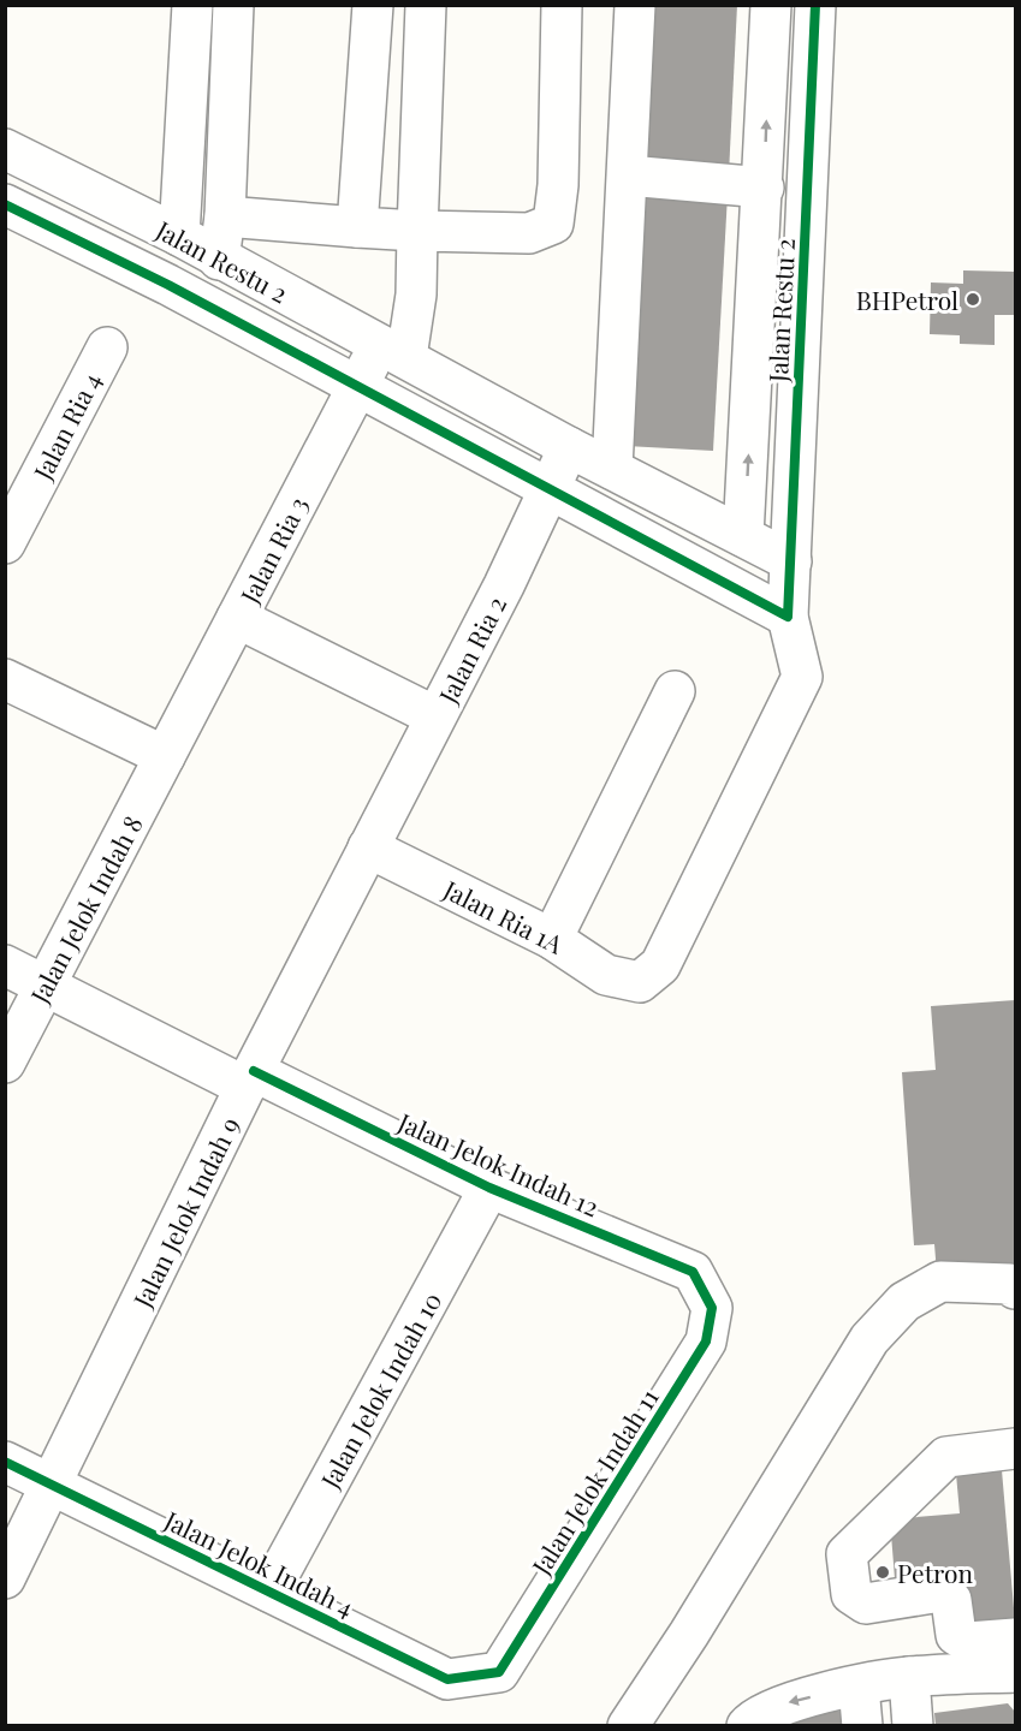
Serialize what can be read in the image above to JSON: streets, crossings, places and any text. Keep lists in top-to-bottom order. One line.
{"streets":{"street":["Jalan Restu 2","Jalan Ria 4","Jalan Ria 3","Jalan Ria 2","Jalan Jelok Indah 8","Jalan Ria 1A","Jalan Jelok Indah 12","Jalan Jelok Indah 9","Jalan Jelok Indah 10","Jalan Jelok Indah 11","Jalan Jelok Indah 4"]},"crossings":[["Jalan Restu 2","Jalan Ria 3"],["Jalan Restu 2","Jalan Ria 2"],["Jalan Restu 2","Jalan Ria 1A"],["Jalan Ria 3","Jalan Jelok Indah 8"],["Jalan Ria 2","Jalan Ria 1A"],["Jalan Ria 2","Jalan Jelok Indah 9"],["Jalan Jelok Indah 8","Jalan Jelok Indah 12"],["Jalan Ria 1A","Jalan Jelok Indah 9"],["Jalan Jelok Indah 12","Jalan Jelok Indah 9"],["Jalan Jelok Indah 12","Jalan Jelok Indah 10"],["Jalan Jelok Indah 12","Jalan Jelok Indah 11"],["Jalan Jelok Indah 9","Jalan Jelok Indah 4"],["Jalan Jelok Indah 10","Jalan Jelok Indah 4"],["Jalan Jelok Indah 11","Jalan Jelok Indah 4"]],"places":["BHPetrol","Petron"]}
